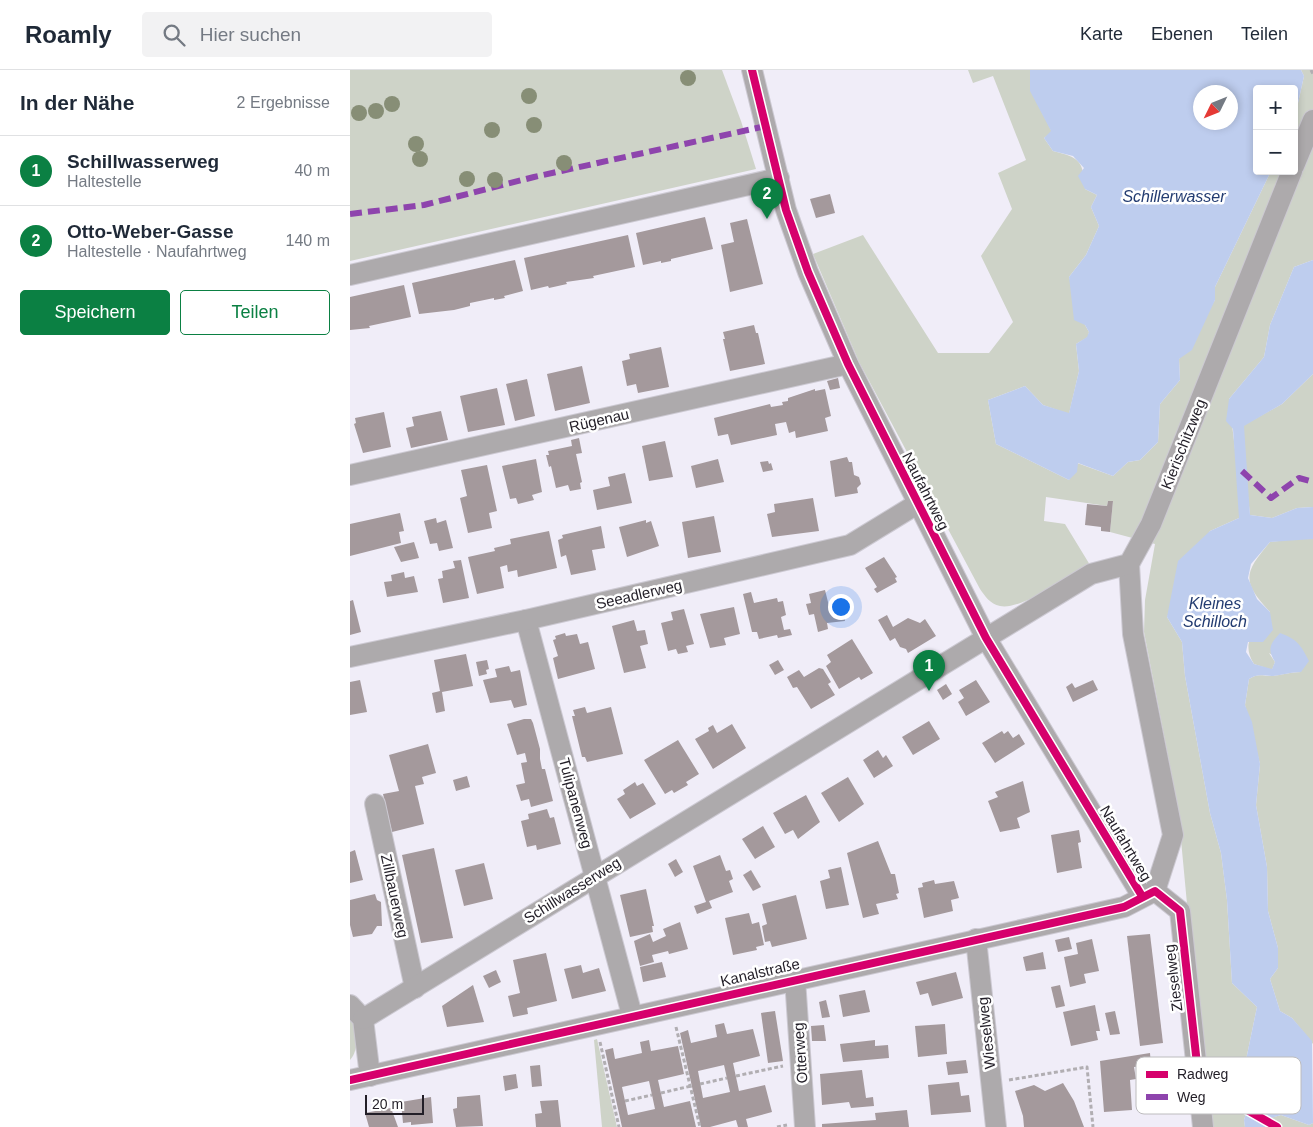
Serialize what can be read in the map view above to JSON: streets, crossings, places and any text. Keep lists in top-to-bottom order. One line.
{"streets":{"street":["Rügenau","Kierischitzweg","Naufahrtweg","Seeadlerweg","Tulipanenweg","Schillwasserweg","Zillbauerweg","Kanalstraße","Zieselweg","Wieselweg","Otterweg"]},"crossings":[["Rügenau","Naufahrtweg"],["Naufahrtweg","Seeadlerweg"],["Naufahrtweg","Schillwasserweg"],["Naufahrtweg","Kanalstraße"],["Naufahrtweg","Zieselweg"],["Seeadlerweg","Tulipanenweg"],["Tulipanenweg","Schillwasserweg"],["Tulipanenweg","Kanalstraße"],["Schillwasserweg","Zillbauerweg"],["Kanalstraße","Zieselweg"],["Kanalstraße","Wieselweg"],["Kanalstraße","Otterweg"]],"water":["Schillerwasser","Kleines Schilloch"],"legend":["Radweg","Weg"],"scale_bar":"20 m","north":"bottom left","page":{"header":"Roamly","search":"Hier suchen","nav":["Karte","Ebenen","Teilen"],"heading":["In der Nähe","2 Ergebnisse"],"map_buttons":["+","−"],"list":[{"mark":"1","name":"Schillwasserweg","note":"Haltestelle","value":"40 m"},{"mark":"2","name":"Otto-Weber-Gasse","note":"Haltestelle · Naufahrtweg","value":"140 m"}],"pins":["2","1"],"buttons":["Speichern","Teilen"],"scale":"20 m"}}
